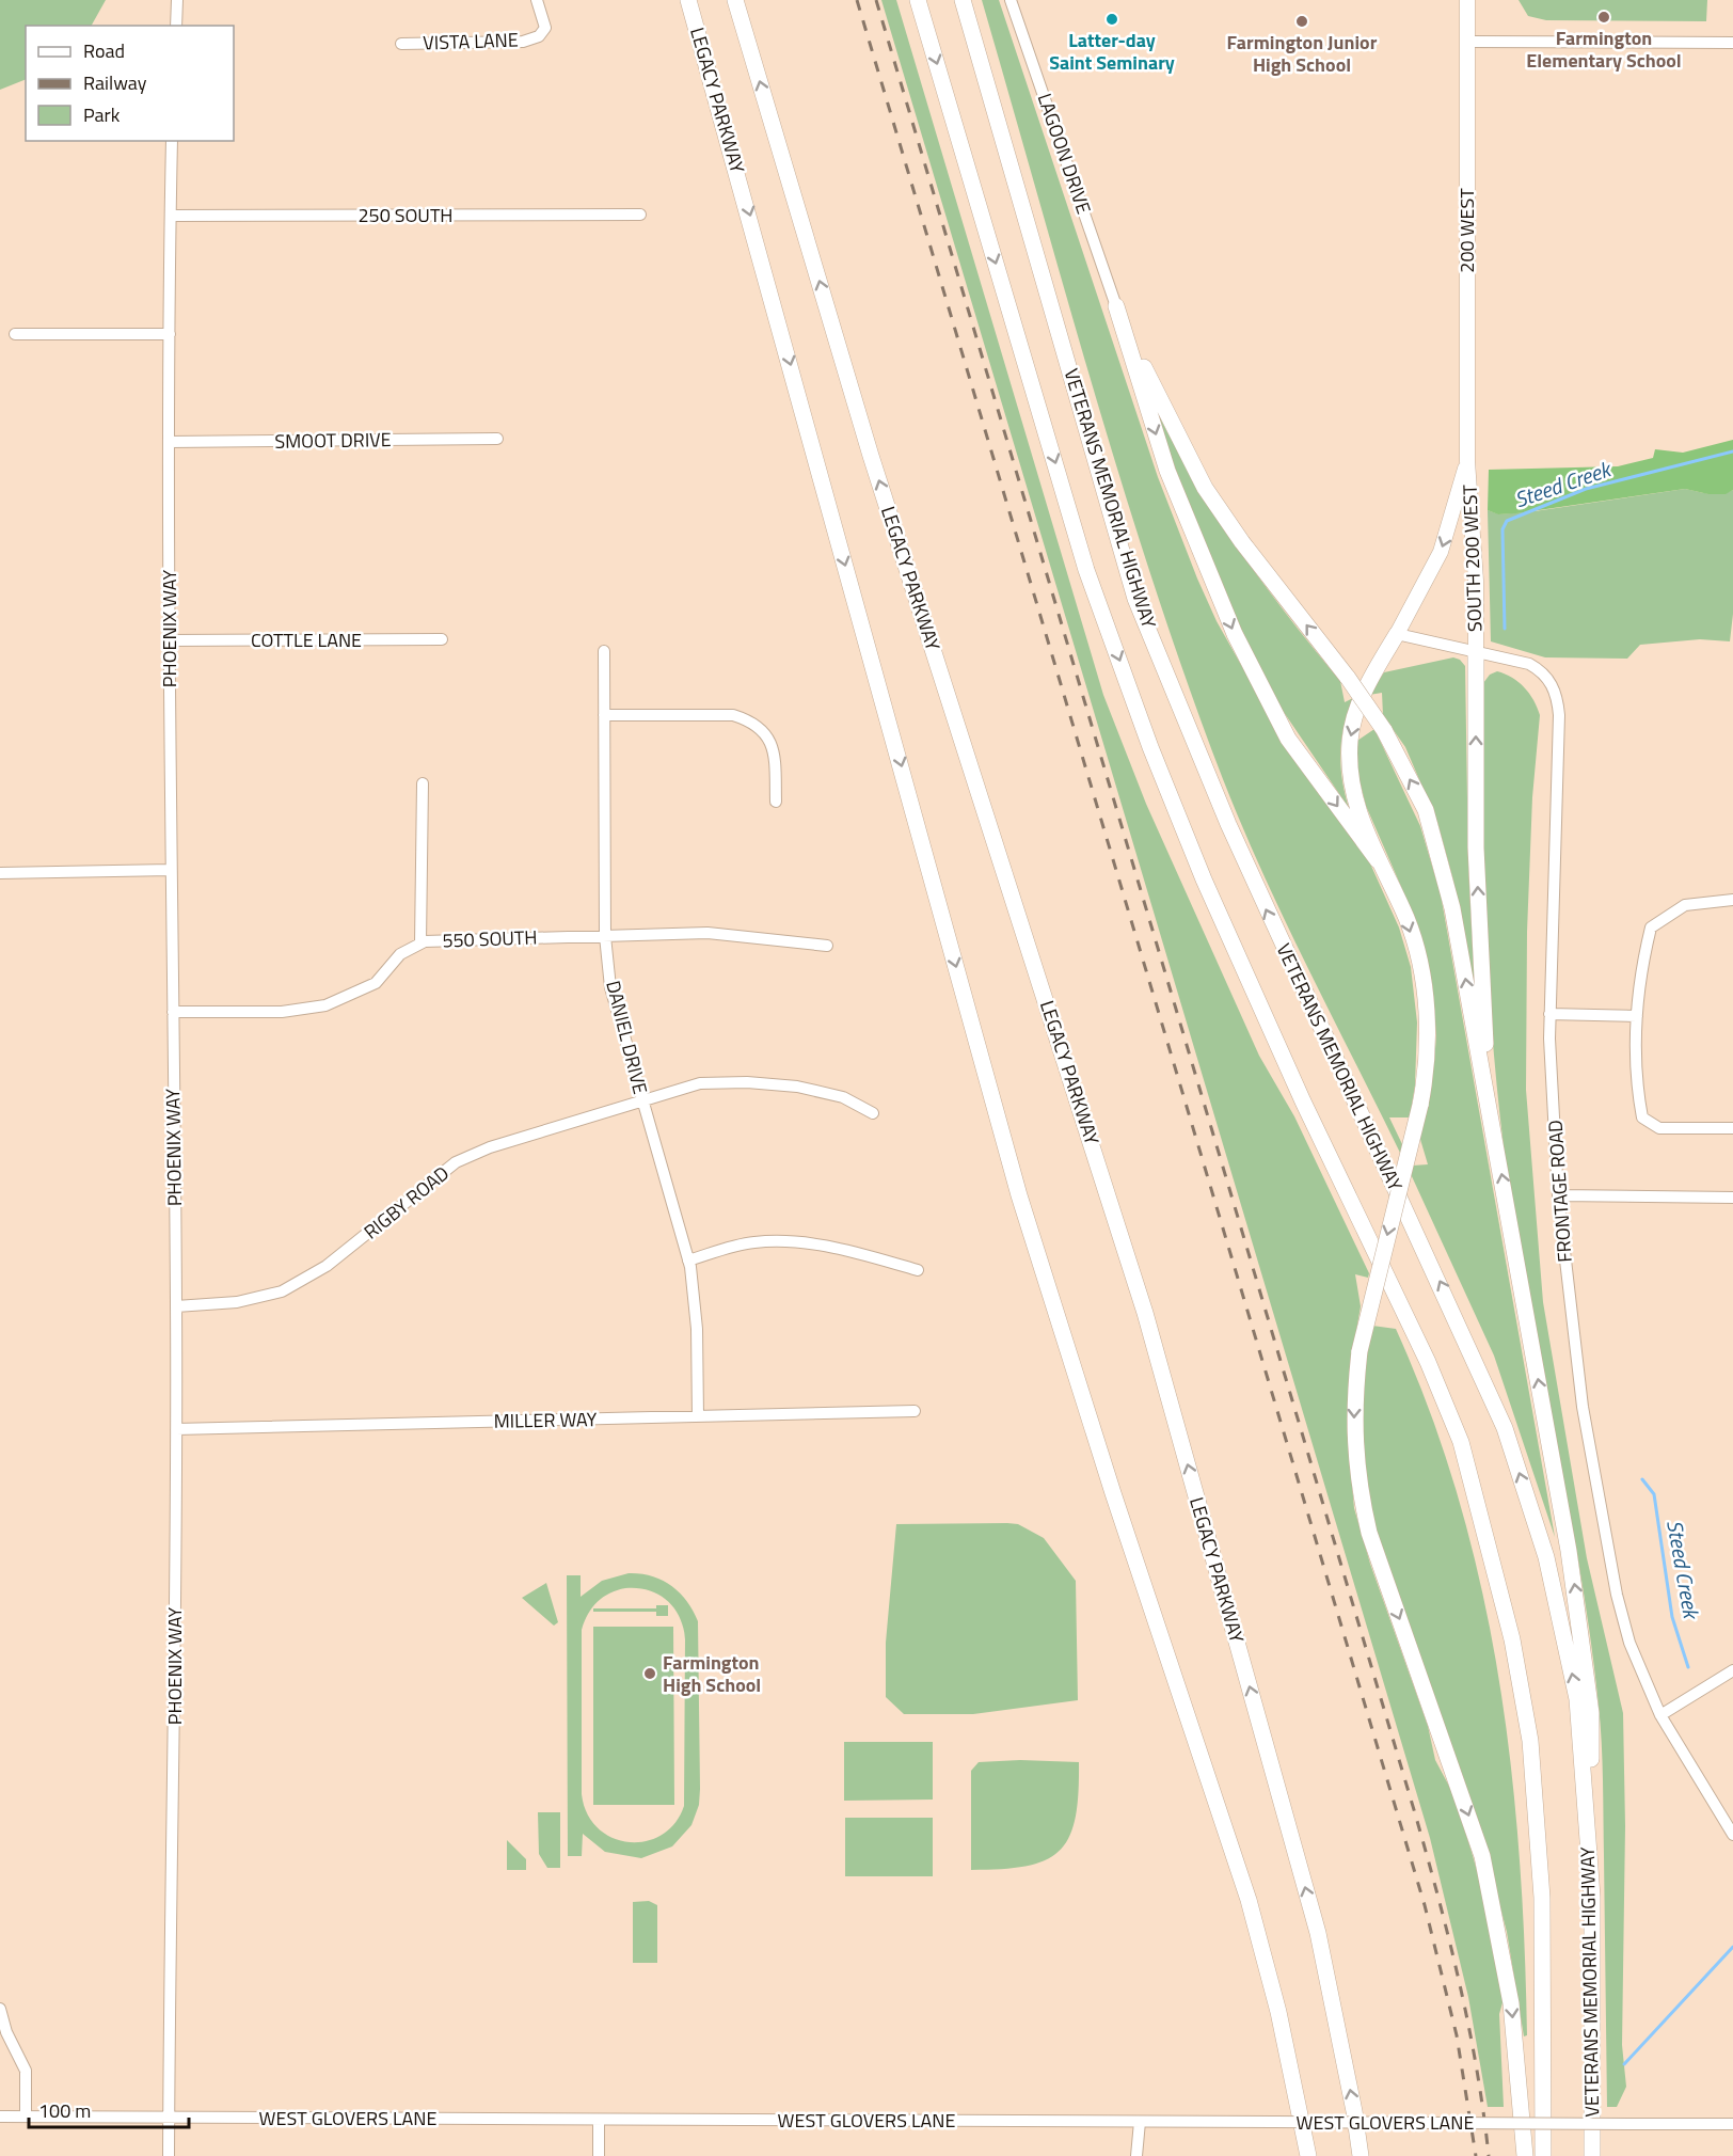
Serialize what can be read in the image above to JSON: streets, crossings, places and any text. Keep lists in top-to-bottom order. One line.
{"streets":{"highway":["LEGACY PARKWAY","VETERANS MEMORIAL HIGHWAY"],"main road":["200 WEST","SOUTH 200 WEST"],"street":["VISTA LANE","LAGOON DRIVE","250 SOUTH","SMOOT DRIVE","PHOENIX WAY","COTTLE LANE","550 SOUTH","DANIEL DRIVE","FRONTAGE ROAD","RIGBY ROAD","MILLER WAY","WEST GLOVERS LANE"]},"crossings":[["250 SOUTH","PHOENIX WAY"],["200 WEST","SOUTH 200 WEST"],["SMOOT DRIVE","PHOENIX WAY"],["SOUTH 200 WEST","FRONTAGE ROAD"],["PHOENIX WAY","COTTLE LANE"],["PHOENIX WAY","550 SOUTH"],["PHOENIX WAY","RIGBY ROAD"],["PHOENIX WAY","MILLER WAY"],["PHOENIX WAY","WEST GLOVERS LANE"],["550 SOUTH","DANIEL DRIVE"],["DANIEL DRIVE","RIGBY ROAD"],["DANIEL DRIVE","MILLER WAY"]],"water":["Steed Creek"],"places":["Farmington Elementary School","Latter-day Saint Seminary","Farmington Junior High School","Farmington High School"],"legend":["Road","Railway","Park"],"scale_bar":"100 m"}
